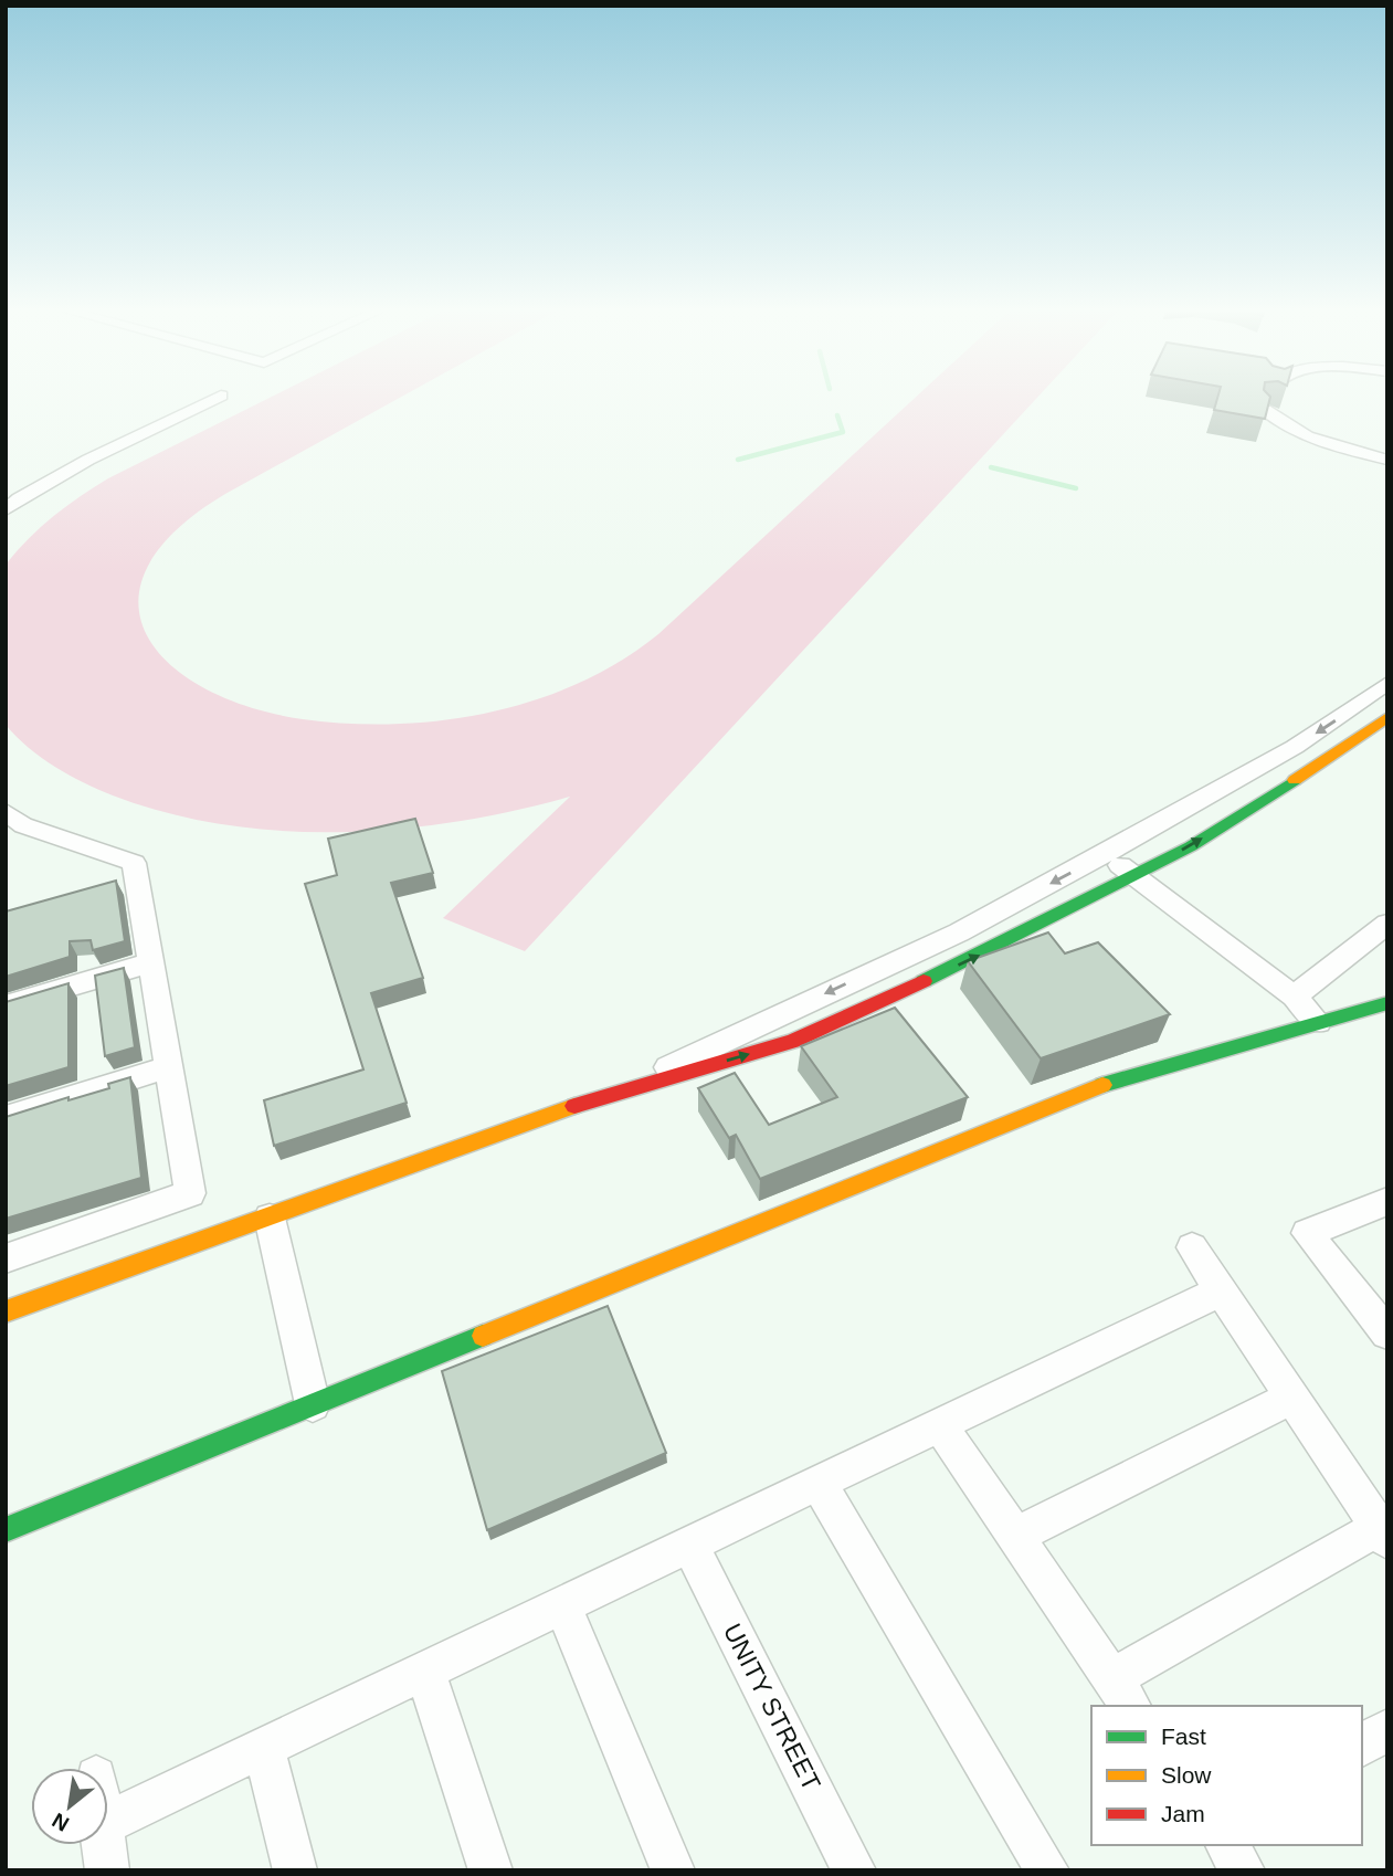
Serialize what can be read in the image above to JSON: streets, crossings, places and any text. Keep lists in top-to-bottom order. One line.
{"streets":{"street":["UNITY STREET"]},"legend":["Fast","Slow","Jam"],"north":"bottom left"}
